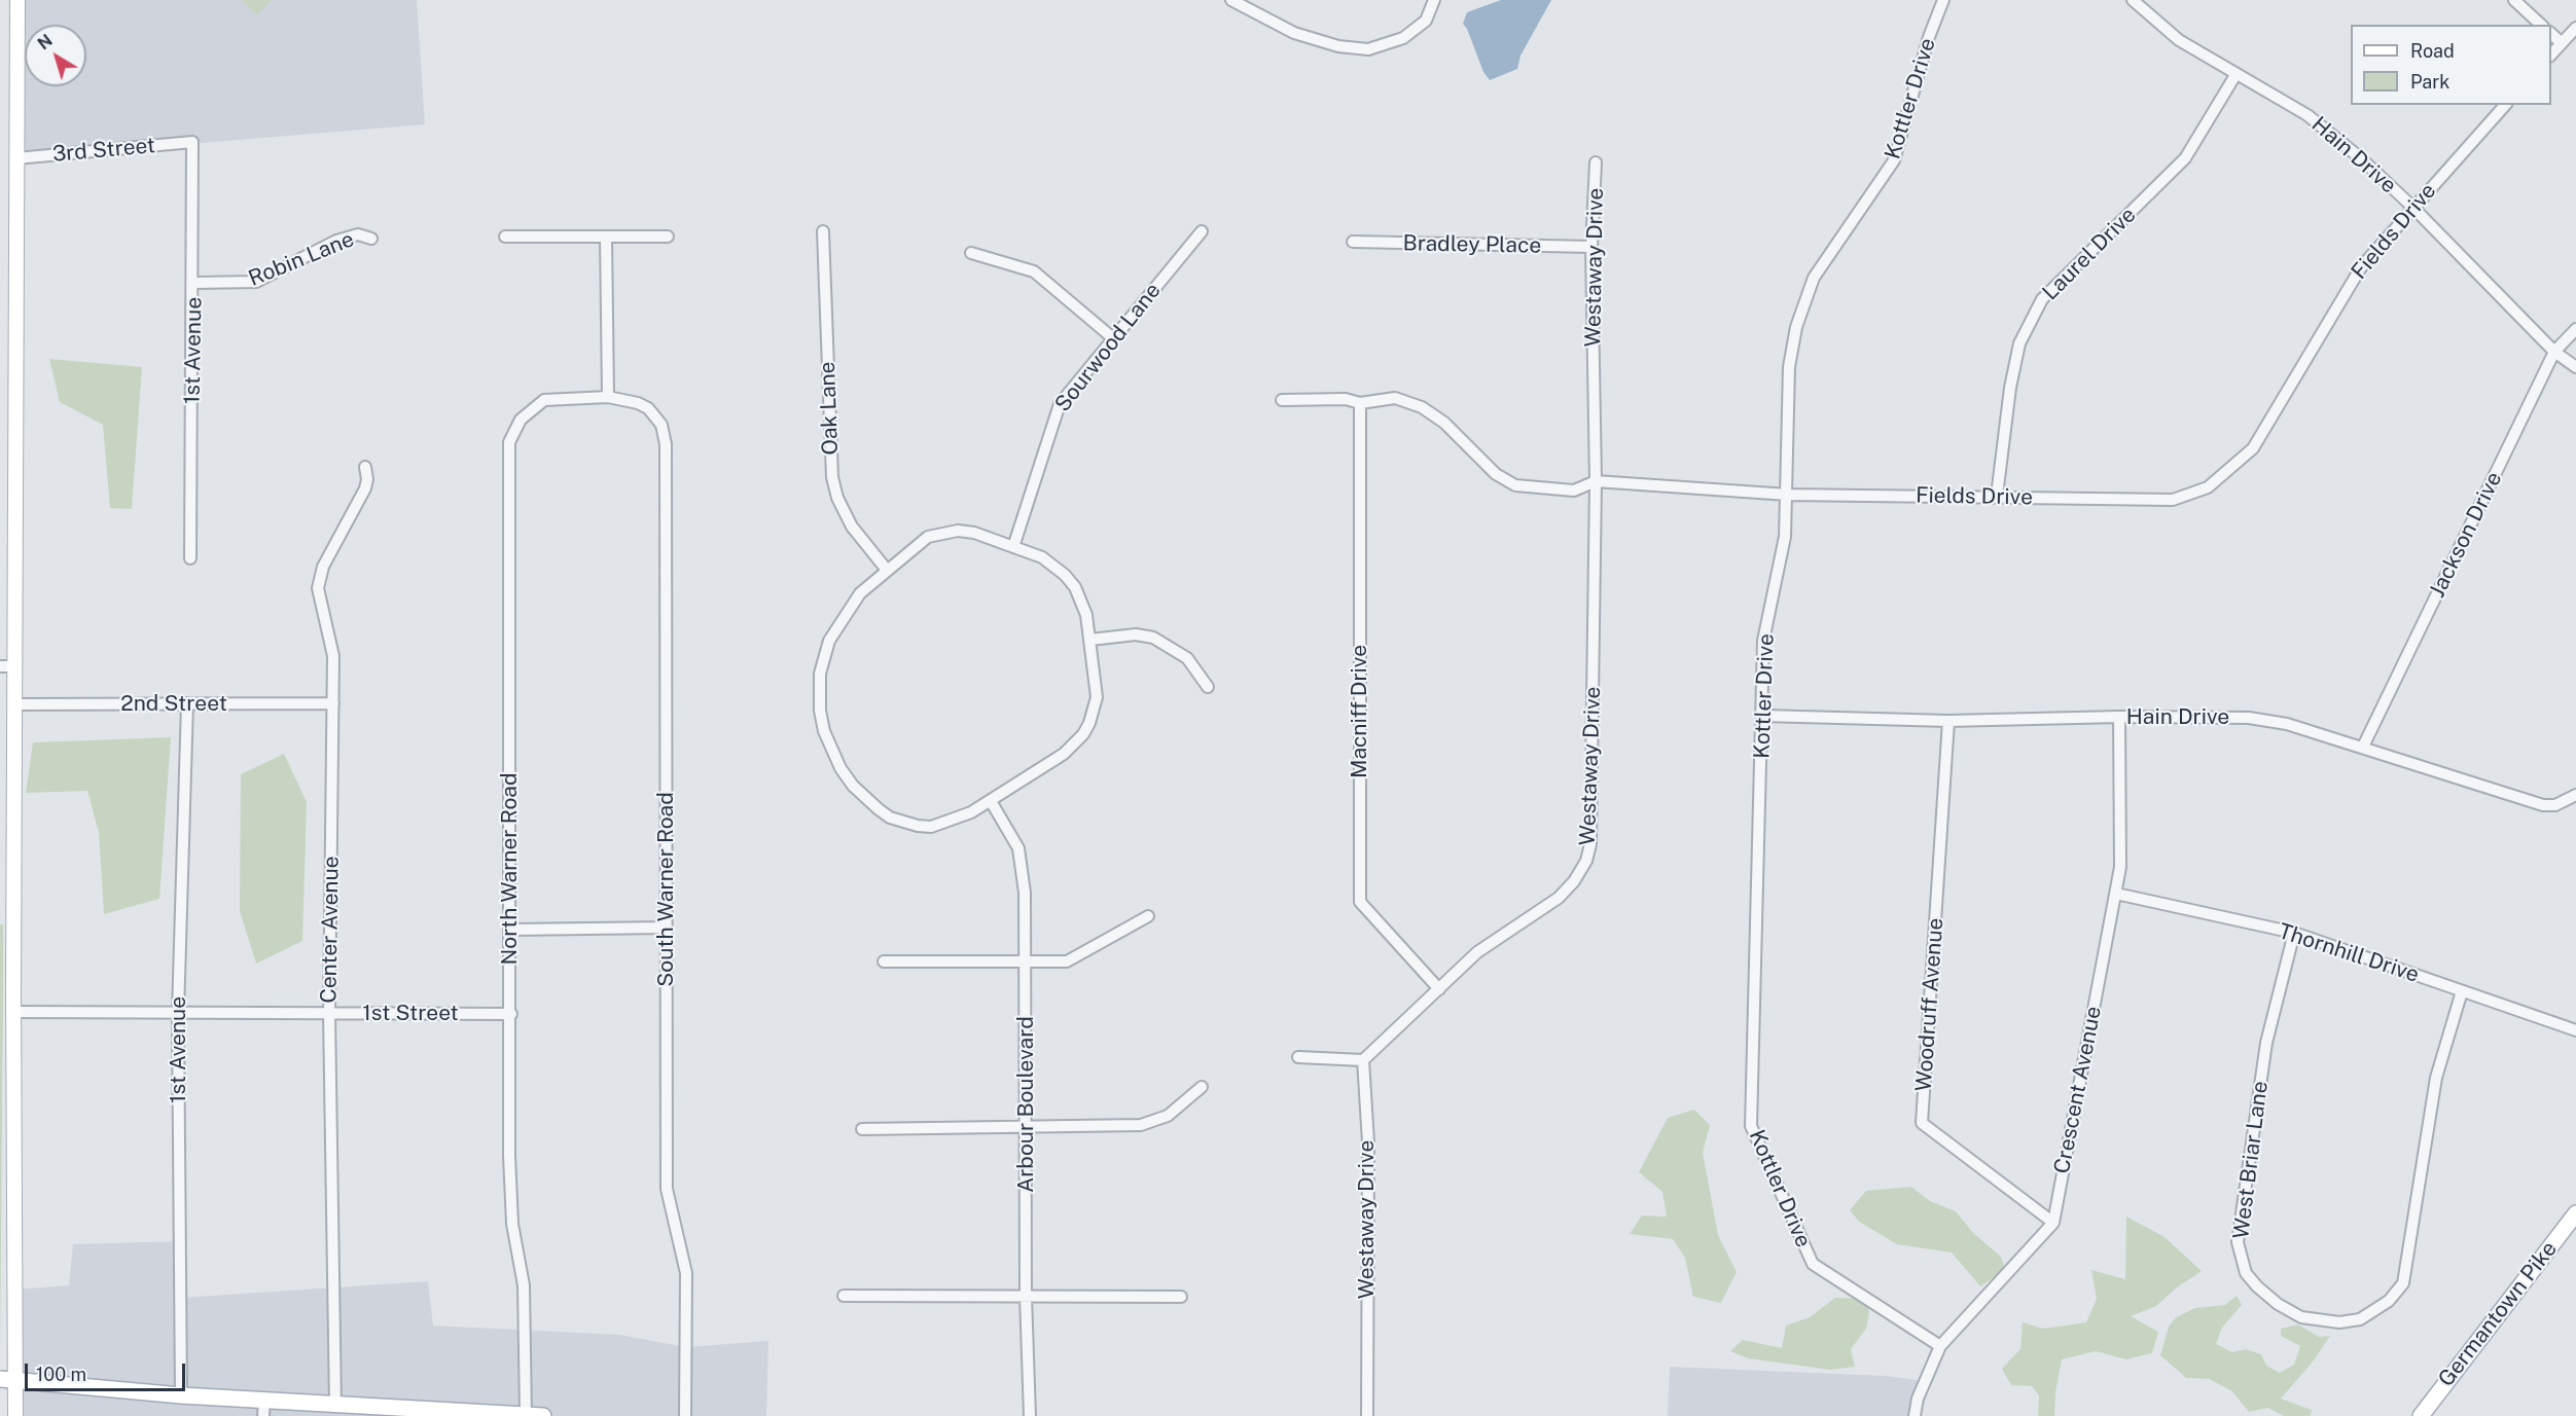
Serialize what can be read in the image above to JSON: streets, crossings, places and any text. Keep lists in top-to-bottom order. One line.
{"streets":{"main road":["Germantown Pike"],"street":["Kottler Drive","3rd Street","Hain Drive","Fields Drive","Bradley Place","Laurel Drive","Robin Lane","Westaway Drive","Sourwood Lane","1st Avenue","Oak Lane","Jackson Drive","2nd Street","Macniff Drive","North Warner Road","South Warner Road","Center Avenue","Thornhill Drive","Woodruff Avenue","1st Street","Crescent Avenue","Arbour Boulevard","West Briar Lane"]},"crossings":[["Kottler Drive","Hain Drive"],["Kottler Drive","Fields Drive"],["3rd Street","1st Avenue"],["Hain Drive","Fields Drive"],["Hain Drive","Laurel Drive"],["Hain Drive","Jackson Drive"],["Hain Drive","Woodruff Avenue"],["Hain Drive","Crescent Avenue"],["Fields Drive","Laurel Drive"],["Fields Drive","Westaway Drive"],["Fields Drive","Macniff Drive"],["Bradley Place","Westaway Drive"],["Robin Lane","1st Avenue"],["Westaway Drive","Macniff Drive"],["1st Avenue","2nd Street"],["1st Avenue","1st Street"],["2nd Street","Center Avenue"],["North Warner Road","South Warner Road"],["North Warner Road","1st Street"],["Center Avenue","1st Street"],["Thornhill Drive","Crescent Avenue"],["Thornhill Drive","West Briar Lane"],["Woodruff Avenue","Crescent Avenue"]],"legend":["Road","Park"],"scale_bar":"100 m","north":"top left"}
